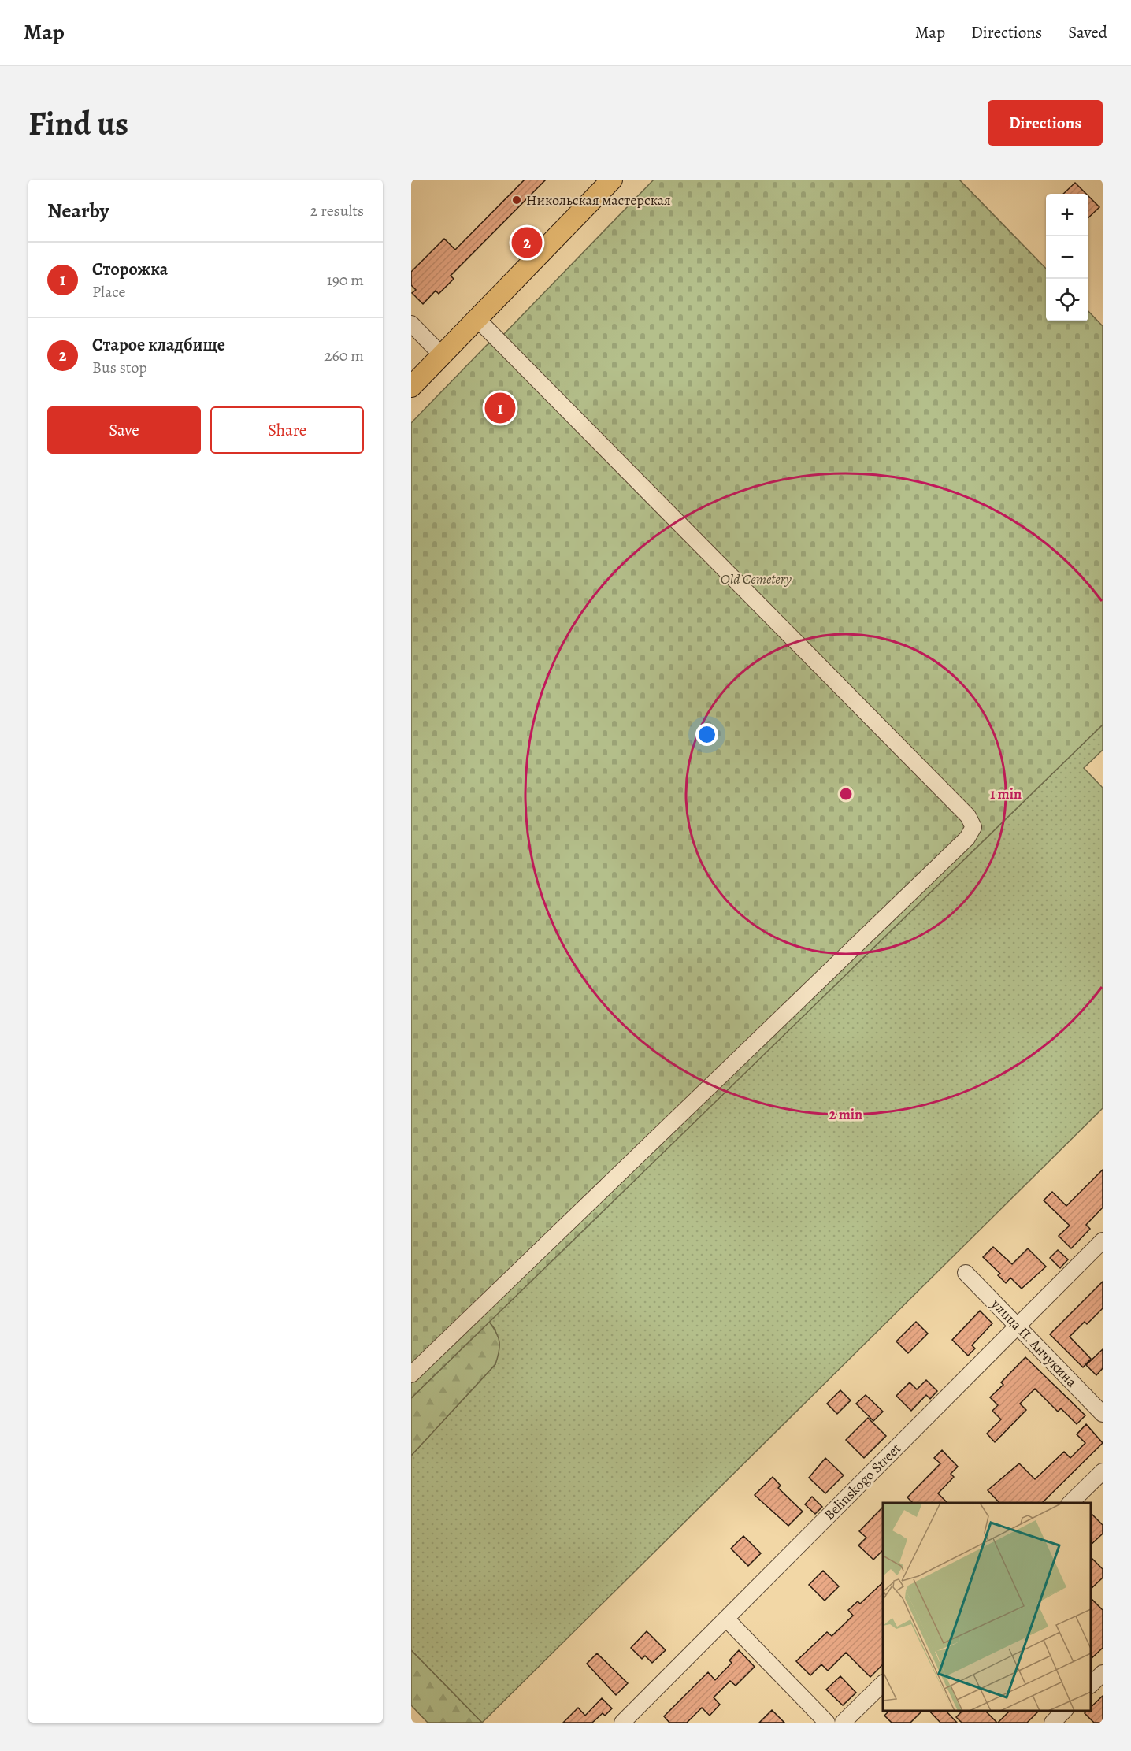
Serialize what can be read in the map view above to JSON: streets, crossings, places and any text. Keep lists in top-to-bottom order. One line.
{"streets":{"street":["улица П. Анчукина","Belinskogo Street"]},"crossings":[["улица П. Анчукина","Belinskogo Street"]],"parks":["Old Cemetery"],"places":["Никольская мастерская"],"page":{"header":"Map","nav":["Map","Directions","Saved"],"buttons":["Directions",["Save","Share"]],"title":"Find us","heading":["Nearby","2 results"],"map_buttons":["+","−"],"pins":["2","1"],"list":[{"mark":"1","name":"Сторожка","note":"Place","value":"190 m"},{"mark":"2","name":"Старое кладбище","note":"Bus stop","value":"260 m"}]},"rings":["1 min","2 min"]}
